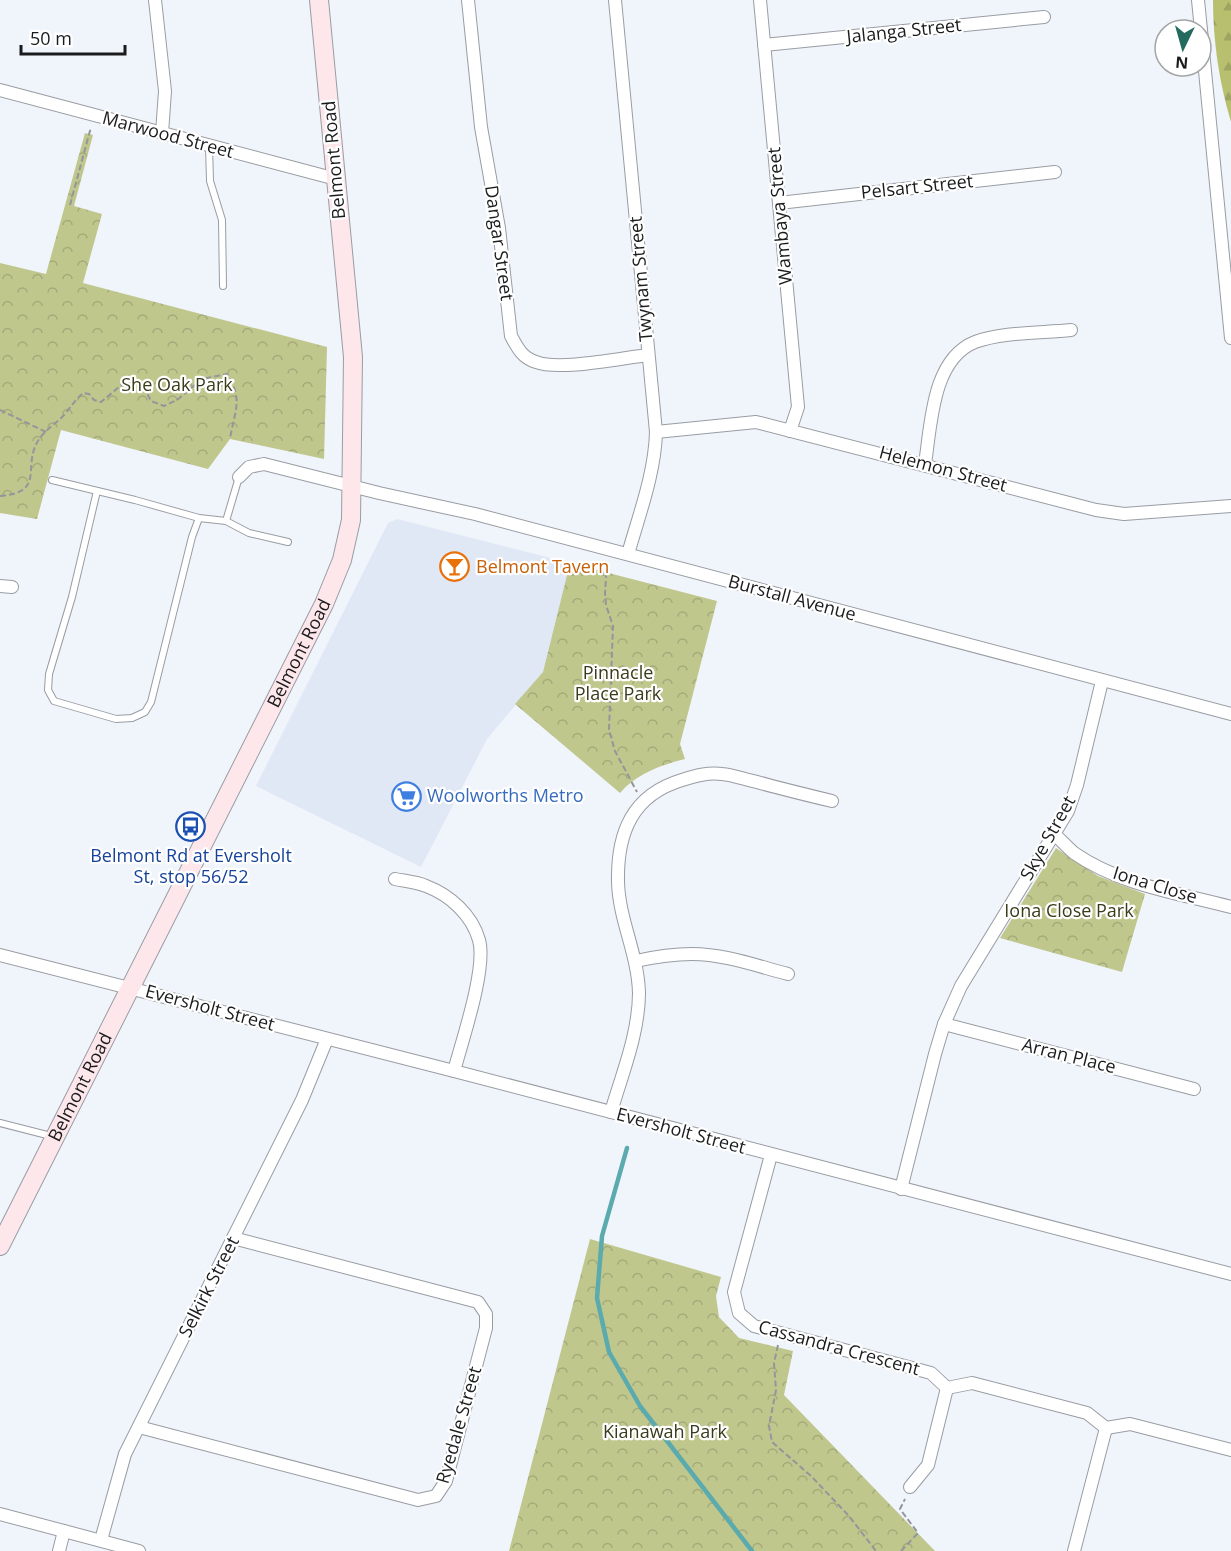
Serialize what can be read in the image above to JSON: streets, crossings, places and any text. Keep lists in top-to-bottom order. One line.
{"streets":{"main road":["Belmont Road"],"street":["Jalanga Street","Marwood Street","Pelsart Street","Wambaya Street","Dangar Street","Twynam Street","Helemon Street","Burstall Avenue","Skye Street","Iona Close","Eversholt Street","Arran Place","Selkirk Street","Cassandra Crescent","Ryedale Street"]},"crossings":[["Jalanga Street","Wambaya Street"],["Marwood Street","Belmont Road"],["Belmont Road","Burstall Avenue"],["Belmont Road","Eversholt Street"],["Pelsart Street","Wambaya Street"],["Wambaya Street","Helemon Street"],["Dangar Street","Twynam Street"],["Twynam Street","Helemon Street"],["Twynam Street","Burstall Avenue"],["Burstall Avenue","Skye Street"],["Skye Street","Iona Close"],["Skye Street","Eversholt Street"],["Skye Street","Arran Place"],["Eversholt Street","Selkirk Street"],["Eversholt Street","Cassandra Crescent"],["Selkirk Street","Ryedale Street"]],"parks":["She Oak Park","Pinnacle Place Park","Iona Close Park","Kianawah Park"],"places":{"bar":["Belmont Tavern"],"supermarket":["Woolworths Metro"],"bus stop":["Belmont Rd at Eversholt St, stop 56/52"]},"scale_bar":"50 m","north":"bottom"}
